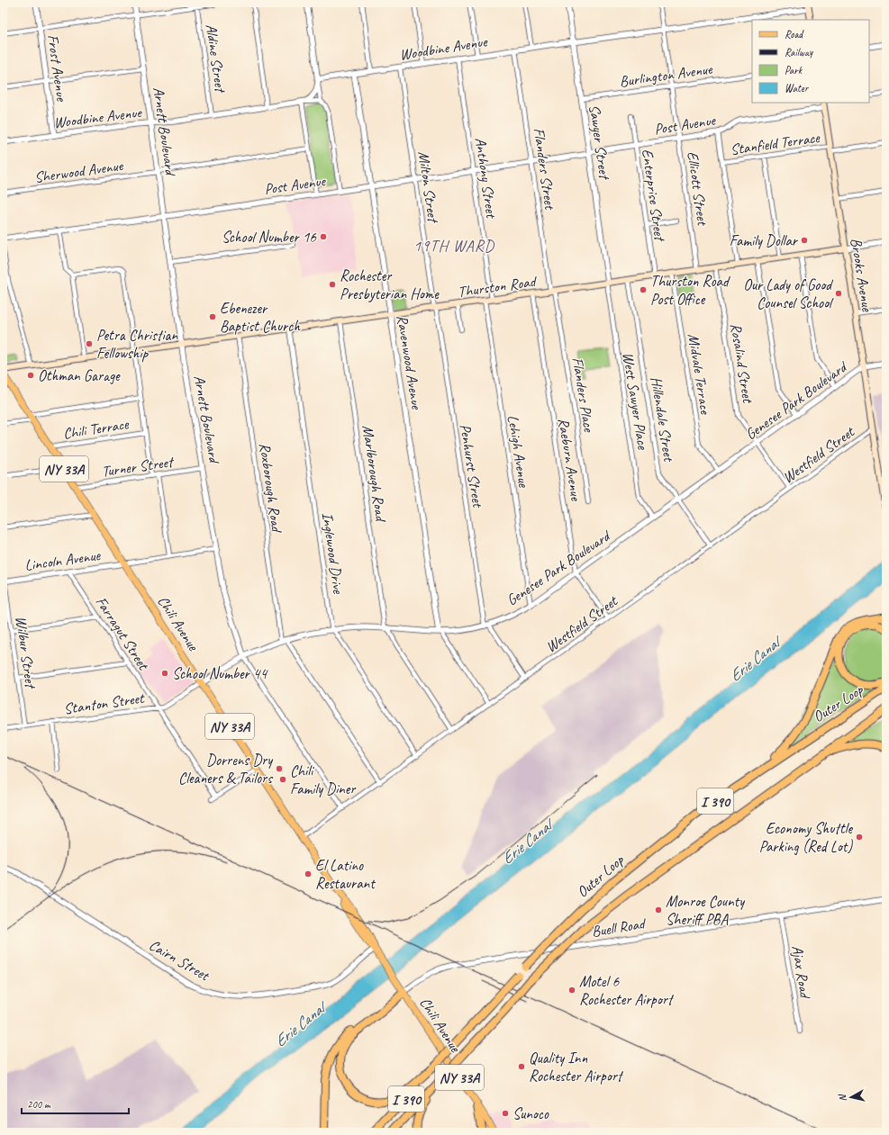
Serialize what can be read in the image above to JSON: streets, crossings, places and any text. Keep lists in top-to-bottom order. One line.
{"streets":{"highway":["Outer Loop","I 390"],"main road":["Brooks Avenue","Thurston Road","NY 33A","Chili Avenue"],"street":["Woodbine Avenue","Aldine Street","Frost Avenue","Burlington Avenue","Post Avenue","Arnett Boulevard","Sawyer Street","Stanfield Terrace","Flanders Street","Sherwood Avenue","Anthony Street","Milton Street","Ellicott Street","Enterprise Street","Ravenwood Avenue","Rosalind Street","Midvale Terrace","Flanders Place","West Sawyer Place","Genesee Park Boulevard","Hillendale Street","Chili Terrace","Lehigh Avenue","Westfield Street","Raeburn Avenue","Penhurst Street","Turner Street","Marlborough Road","Roxborough Road","Inglewood Drive","Lincoln Avenue","Farragut Street","Wilbur Street","Stanton Street","Buell Road","Cairn Street","Ajax Road"]},"crossings":[["Woodbine Avenue","Aldine Street"],["Woodbine Avenue","Frost Avenue"],["Woodbine Avenue","Arnett Boulevard"],["Woodbine Avenue","Sawyer Street"],["Woodbine Avenue","Flanders Street"],["Woodbine Avenue","Anthony Street"],["Woodbine Avenue","Milton Street"],["Woodbine Avenue","Ellicott Street"],["Woodbine Avenue","Ravenwood Avenue"],["Burlington Avenue","Sawyer Street"],["Burlington Avenue","Ellicott Street"],["Post Avenue","Arnett Boulevard"],["Post Avenue","Sawyer Street"],["Post Avenue","Flanders Street"],["Post Avenue","Anthony Street"],["Post Avenue","Milton Street"],["Post Avenue","Ellicott Street"],["Post Avenue","Enterprise Street"],["Post Avenue","Brooks Avenue"],["Post Avenue","Ravenwood Avenue"],["Arnett Boulevard","Sherwood Avenue"],["Arnett Boulevard","Thurston Road"],["Arnett Boulevard","Genesee Park Boulevard"],["Arnett Boulevard","Westfield Street"],["Arnett Boulevard","Turner Street"],["Sawyer Street","Thurston Road"],["Sawyer Street","West Sawyer Place"],["Stanfield Terrace","Brooks Avenue"],["Flanders Street","Thurston Road"],["Flanders Street","Flanders Place"],["Anthony Street","Thurston Road"],["Milton Street","Thurston Road"],["Milton Street","Penhurst Street"],["Ellicott Street","Thurston Road"],["Enterprise Street","Thurston Road"],["Brooks Avenue","Thurston Road"],["Brooks Avenue","Genesee Park Boulevard"],["Brooks Avenue","Westfield Street"],["Thurston Road","Ravenwood Avenue"],["Thurston Road","Rosalind Street"],["Thurston Road","Midvale Terrace"],["Thurston Road","Flanders Place"],["Thurston Road","West Sawyer Place"],["Thurston Road","Hillendale Street"],["Thurston Road","Lehigh Avenue"],["Thurston Road","Raeburn Avenue"],["Thurston Road","Penhurst Street"],["Thurston Road","Marlborough Road"],["Thurston Road","Roxborough Road"],["Thurston Road","Inglewood Drive"],["Ravenwood Avenue","Genesee Park Boulevard"],["Ravenwood Avenue","Westfield Street"],["Rosalind Street","Genesee Park Boulevard"],["Rosalind Street","Westfield Street"],["Midvale Terrace","Genesee Park Boulevard"],["West Sawyer Place","Genesee Park Boulevard"],["Genesee Park Boulevard","Hillendale Street"],["Genesee Park Boulevard","Lehigh Avenue"],["Genesee Park Boulevard","Raeburn Avenue"],["Genesee Park Boulevard","Penhurst Street"],["Genesee Park Boulevard","Marlborough Road"],["Genesee Park Boulevard","Roxborough Road"],["Genesee Park Boulevard","Inglewood Drive"],["Genesee Park Boulevard","Chili Avenue"],["Genesee Park Boulevard","Stanton Street"],["Hillendale Street","Westfield Street"],["Chili Terrace","Chili Avenue"],["Westfield Street","Raeburn Avenue"],["Westfield Street","Penhurst Street"],["Westfield Street","Marlborough Road"],["Westfield Street","Roxborough Road"],["Westfield Street","Inglewood Drive"],["Westfield Street","Chili Avenue"],["Turner Street","Chili Avenue"],["Lincoln Avenue","Chili Avenue"],["Lincoln Avenue","Farragut Street"],["Lincoln Avenue","Wilbur Street"],["Chili Avenue","Stanton Street"],["Chili Avenue","Buell Road"],["Chili Avenue","Cairn Street"],["Farragut Street","Stanton Street"],["Wilbur Street","Stanton Street"],["Buell Road","Ajax Road"]],"districts":["19TH WARD"],"water":["Erie Canal"],"places":["School Number 16","Family Dollar","Rochester Presbyterian Home","Thurston Road Post Office","Our Lady of Good Counsel School","Ebenezer Baptist Church","Petra Christian Fellowship","Othman Garage","School Number 44","Dorrens Dry Cleaners & Tailors","Chili Family Diner","Economy Shuttle Parking (Red Lot)","El Latino Restaurant","Monroe County Sheriff PBA","Motel 6 Rochester Airport","Quality Inn Rochester Airport","Sunoco"],"legend":["Road","Railway","Park","Water"],"scale_bar":"200 m","north":"left"}
